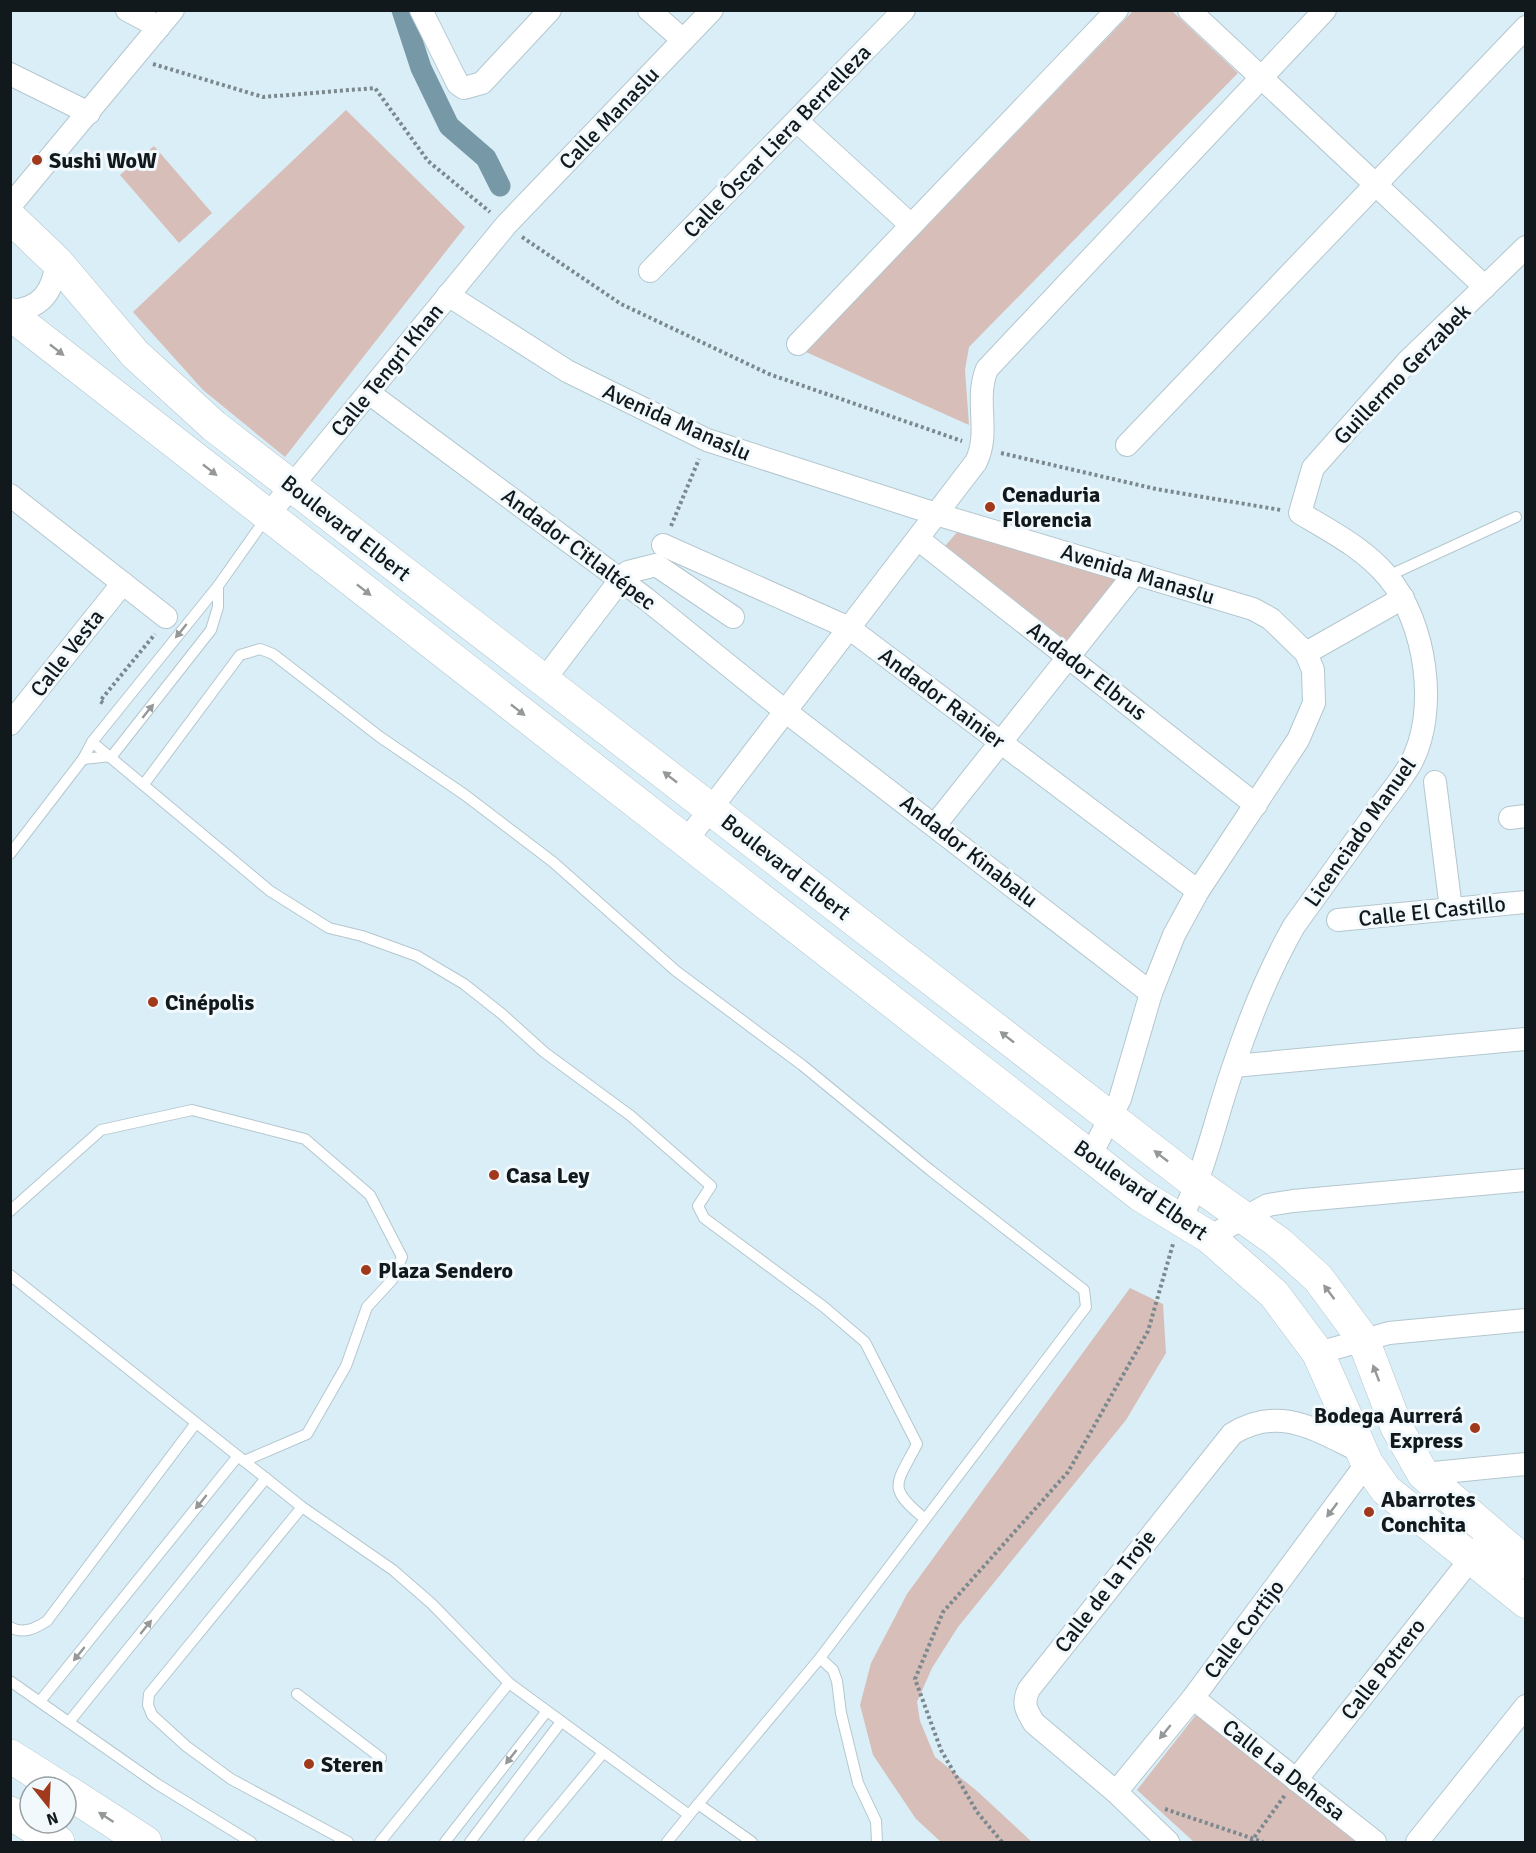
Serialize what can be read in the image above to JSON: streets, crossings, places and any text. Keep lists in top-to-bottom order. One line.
{"streets":{"street":["Calle Manaslu","Calle Óscar Liera Berrelleza","Calle Tengri Khan","Guillermo Gerzabek","Avenida Manaslu","Boulevard Elbert","Andador Citlaltépec","Calle Vesta","Andador Elbrus","Andador Rainier","Licenciado Manuel","Andador Kinabalu","Calle El Castillo","Calle de la Troje","Calle Cortijo","Calle Potrero","Calle La Dehesa"]},"crossings":[["Calle Manaslu","Calle Tengri Khan"],["Calle Tengri Khan","Avenida Manaslu"],["Calle Tengri Khan","Boulevard Elbert"],["Calle Tengri Khan","Andador Citlaltépec"],["Guillermo Gerzabek","Licenciado Manuel"],["Avenida Manaslu","Boulevard Elbert"],["Boulevard Elbert","Andador Citlaltépec"],["Boulevard Elbert","Andador Elbrus"],["Boulevard Elbert","Andador Rainier"],["Boulevard Elbert","Licenciado Manuel"],["Boulevard Elbert","Andador Kinabalu"],["Boulevard Elbert","Calle de la Troje"],["Boulevard Elbert","Calle Cortijo"],["Boulevard Elbert","Calle Potrero"],["Andador Citlaltépec","Andador Kinabalu"],["Calle de la Troje","Calle Cortijo"],["Calle Cortijo","Calle La Dehesa"],["Calle Potrero","Calle La Dehesa"]],"one_way":["Calle Cortijo"],"places":["Sushi WoW","Cenaduria Florencia","Cinépolis","Casa Ley","Plaza Sendero","Bodega Aurrerá Express","Abarrotes Conchita","Steren"],"north":"bottom"}
